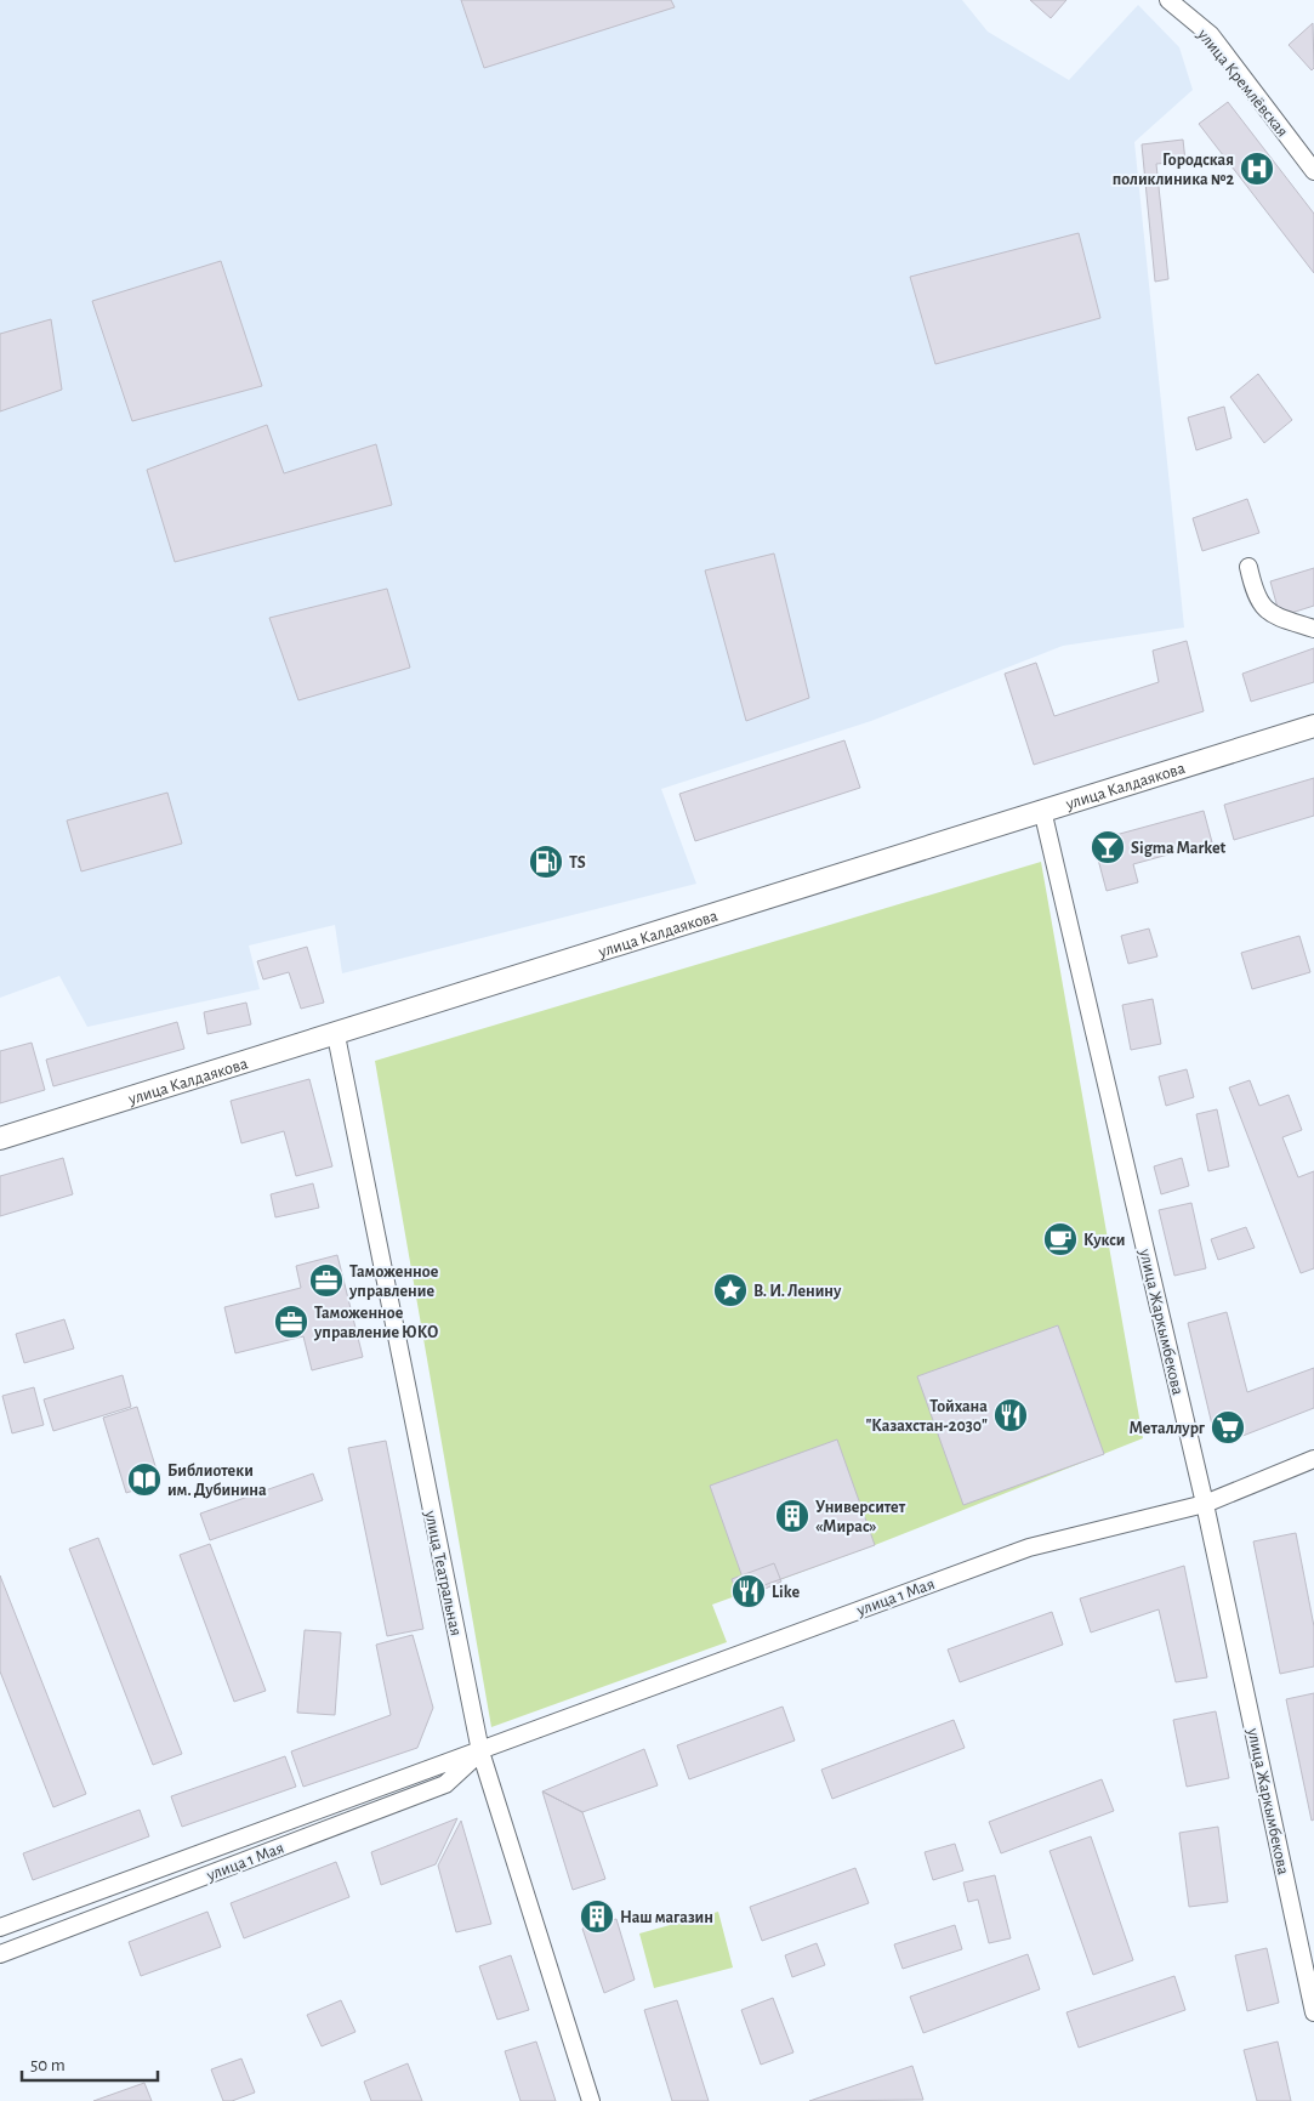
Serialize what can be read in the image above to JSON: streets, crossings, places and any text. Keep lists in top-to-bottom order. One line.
{"streets":{"street":["улица Кремлёвская","улица Калдаякова","улица Жаркымбекова","улица Театральная","улица 1 Мая"]},"crossings":[["улица Калдаякова","улица Жаркымбекова"],["улица Калдаякова","улица Театральная"],["улица Жаркымбекова","улица 1 Мая"],["улица Театральная","улица 1 Мая"]],"places":{"hospital":["Городская поликлиника №2"],"bar":["Sigma Market"],"fuel station":["TS"],"cafe":["Кукси"],"office":["Таможенное управление","Таможенное управление ЮКО"],"place":["В. И. Ленину"],"restaurant":["Тойхана \"Казахстан-2030\"","Like"],"supermarket":["Металлург"],"library":["Библиотеки им. Дубинина"],"building":["Университет «Мирас»","Наш магазин"]},"scale_bar":"50 m"}
